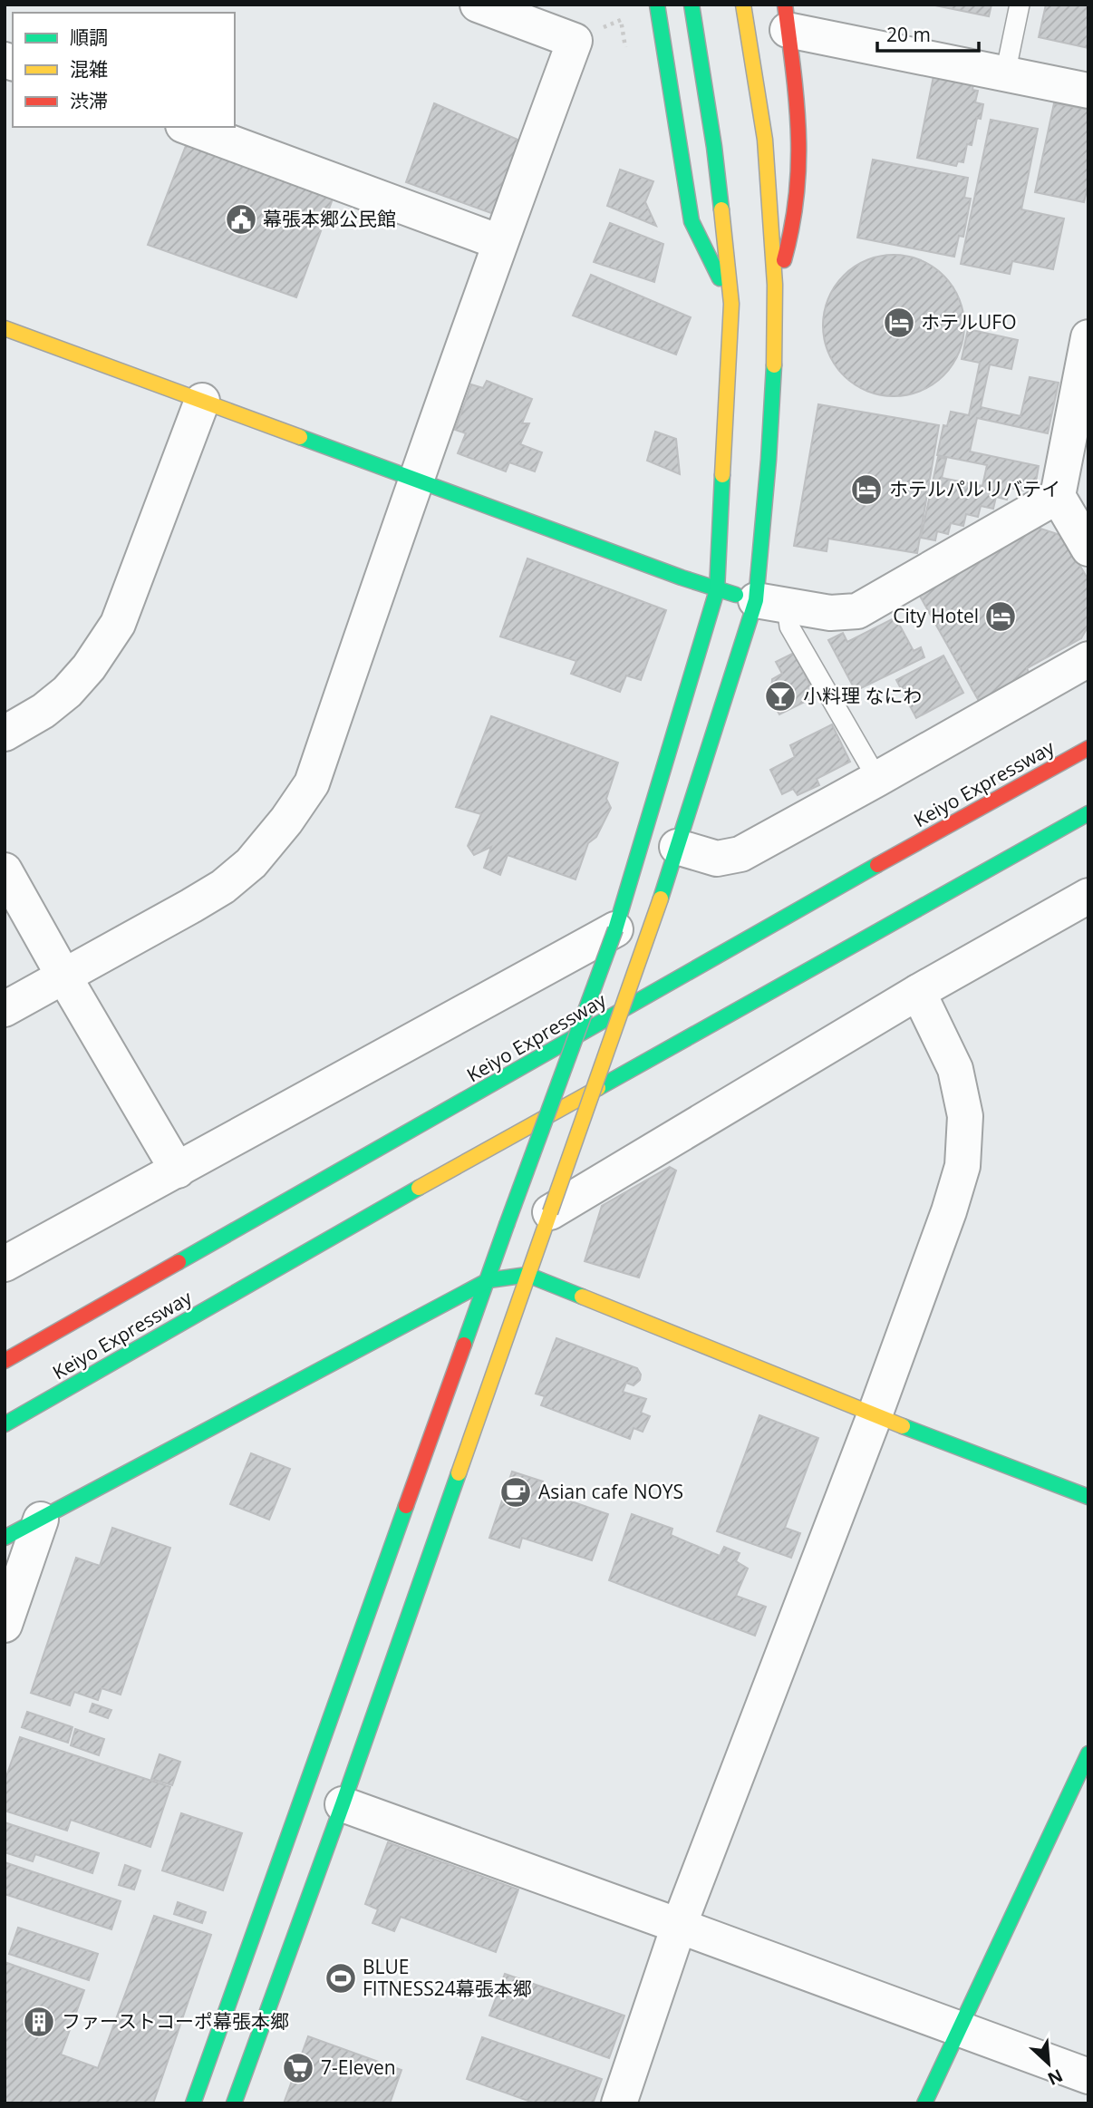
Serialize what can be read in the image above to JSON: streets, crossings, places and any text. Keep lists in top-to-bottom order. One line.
{"streets":{"main road":["Keiyo Expressway"]},"places":{"public building":["幕張本郷公民館"],"hotel":["ホテルUFO","ホテルパルリバテイ","City Hotel"],"bar":["小料理 なにわ"],"cafe":["Asian cafe NOYS"],"sports":["BLUE FITNESS24幕張本郷"],"building":["ファーストコーポ幕張本郷"],"supermarket":["7-Eleven"]},"legend":["順調","混雑","渋滞"],"scale_bar":"20 m","north":"bottom right"}
